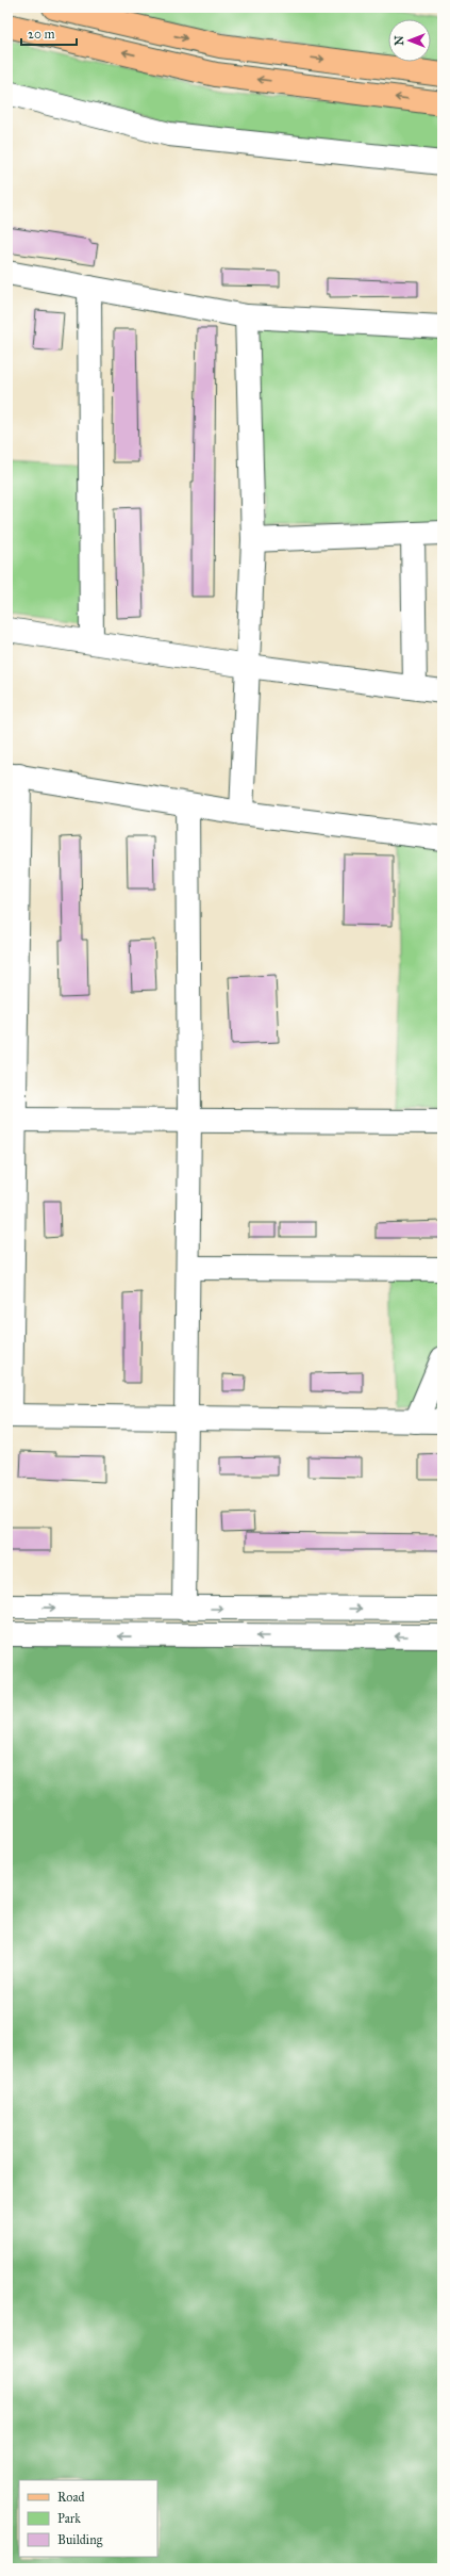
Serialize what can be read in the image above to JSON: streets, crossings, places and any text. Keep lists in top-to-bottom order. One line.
{"legend":["Road","Park","Building"],"scale_bar":"20 m","north":"left"}
